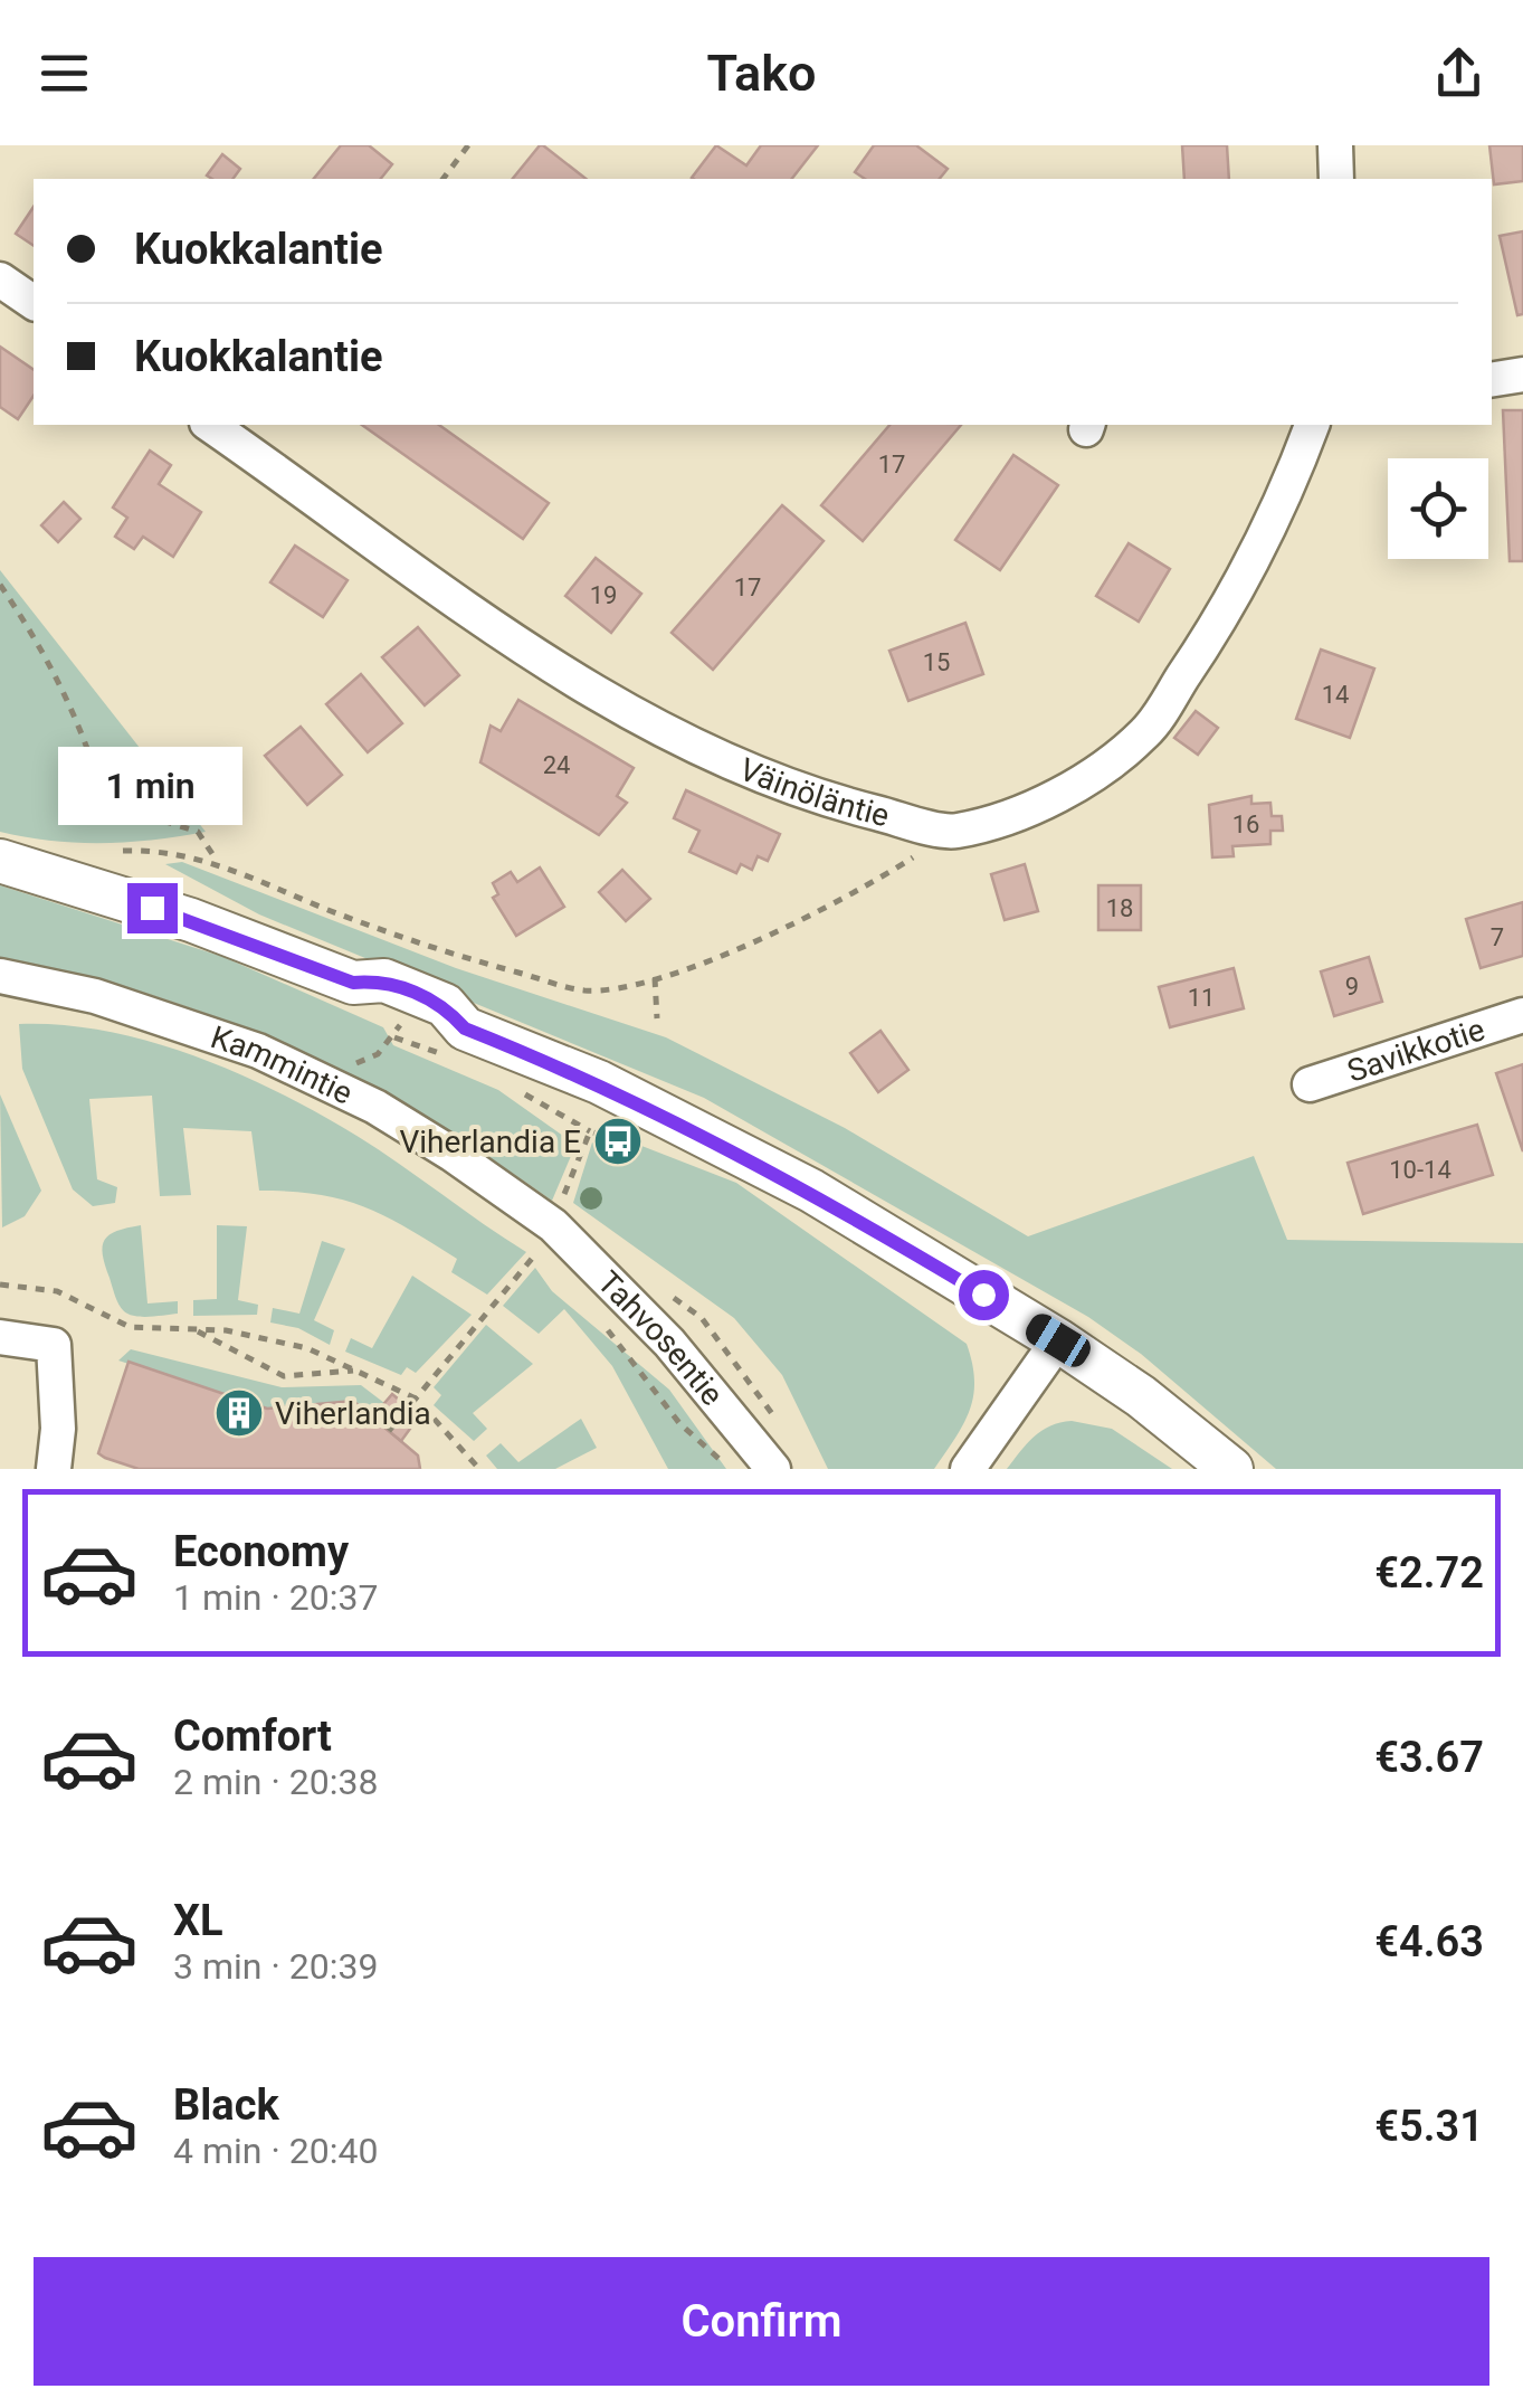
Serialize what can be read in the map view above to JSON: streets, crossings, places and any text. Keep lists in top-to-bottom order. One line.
{"streets":{"street":["Väinöläntie","Savikkotie","Kammintie","Tahvosentie"]},"crossings":[["Kammintie","Tahvosentie"]],"places":{"bus stop":["Viherlandia E"],"building":["Viherlandia"]},"house_numbers":["17","17","19","15","14","24","16","18","7","9","11","10-14"],"page":{"header":"Tako","banner":["Kuokkalantie","Kuokkalantie"],"bubble":"1 min","list":[{"name":"Economy","note":"1 min · 20:37","value":"€2.72"},{"name":"Comfort","note":"2 min · 20:38","value":"€3.67"},{"name":"XL","note":"3 min · 20:39","value":"€4.63"},{"name":"Black","note":"4 min · 20:40","value":"€5.31"}],"buttons":"Confirm"}}
